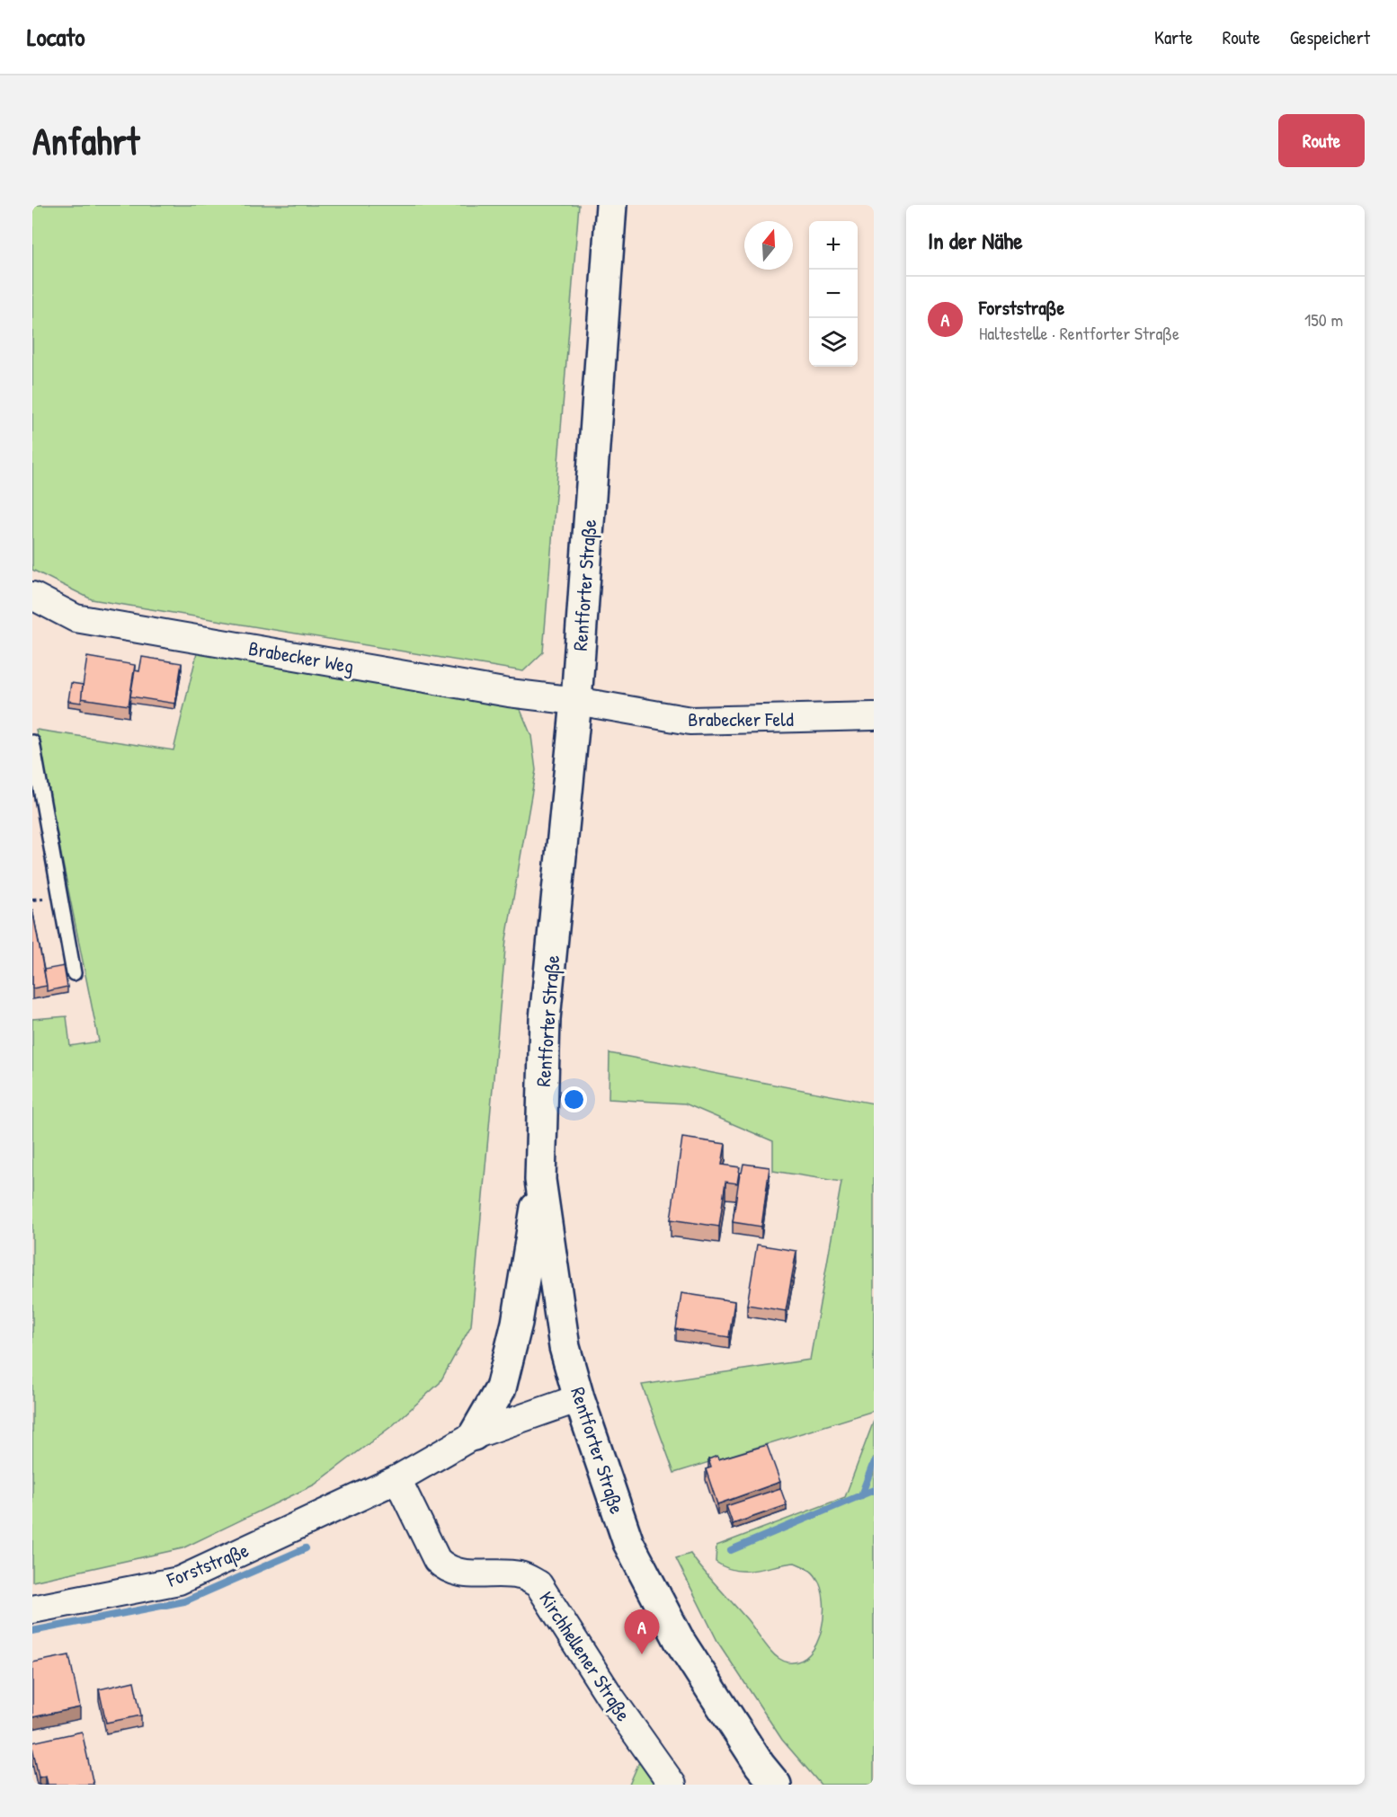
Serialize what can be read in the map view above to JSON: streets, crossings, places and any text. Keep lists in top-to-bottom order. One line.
{"streets":{"main road":["Rentforter Straße"],"street":["Brabecker Weg","Brabecker Feld","Forststraße","Kirchhellener Straße"]},"crossings":[["Rentforter Straße","Brabecker Weg"],["Rentforter Straße","Brabecker Feld"],["Rentforter Straße","Forststraße"],["Brabecker Weg","Brabecker Feld"],["Forststraße","Kirchhellener Straße"]],"north":"top","page":{"header":"Locato","nav":["Karte","Route","Gespeichert"],"buttons":"Route","title":"Anfahrt","heading":"In der Nähe","map_buttons":["+","−"],"list":[{"mark":"A","name":"Forststraße","note":"Haltestelle · Rentforter Straße","value":"150 m"}],"pins":"A"}}
